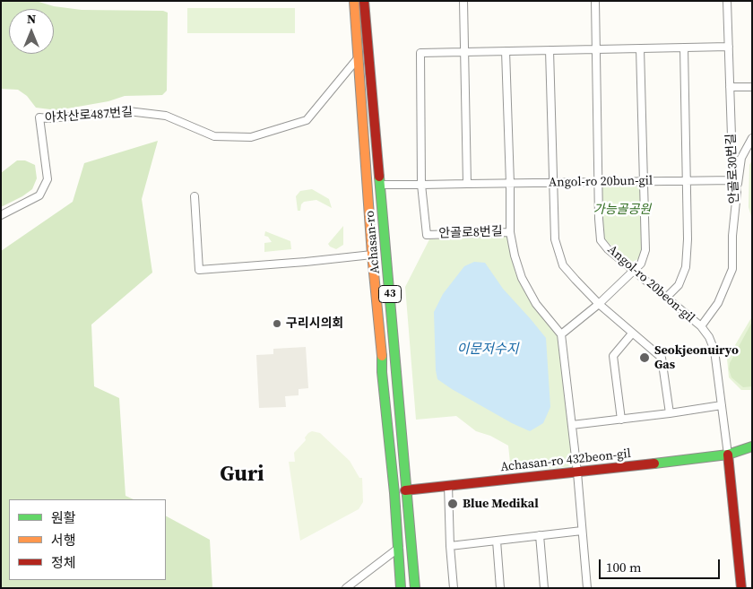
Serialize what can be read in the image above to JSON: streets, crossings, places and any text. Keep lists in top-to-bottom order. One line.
{"streets":{"main road":["Achasan-ro","43","Achasan-ro 432beon-gil"],"street":["아차산로487번길","안골로30번길","Angol-ro 20bun-gil","안골로8번길","Angol-ro 20beon-gil"]},"crossings":[["아차산로487번길","Achasan-ro"],["안골로30번길","Angol-ro 20bun-gil"],["안골로30번길","Angol-ro 20beon-gil"],["Angol-ro 20bun-gil","Angol-ro 20beon-gil"],["Achasan-ro","Achasan-ro 432beon-gil"],["Angol-ro 20beon-gil","Achasan-ro 432beon-gil"]],"districts":["Guri"],"water":["이문저수지"],"parks":["가능골공원"],"places":["구리시의회","Seokjeonuiryo Gas","Blue Medikal"],"legend":["원활","서행","정체"],"scale_bar":"100 m","north":"top"}
